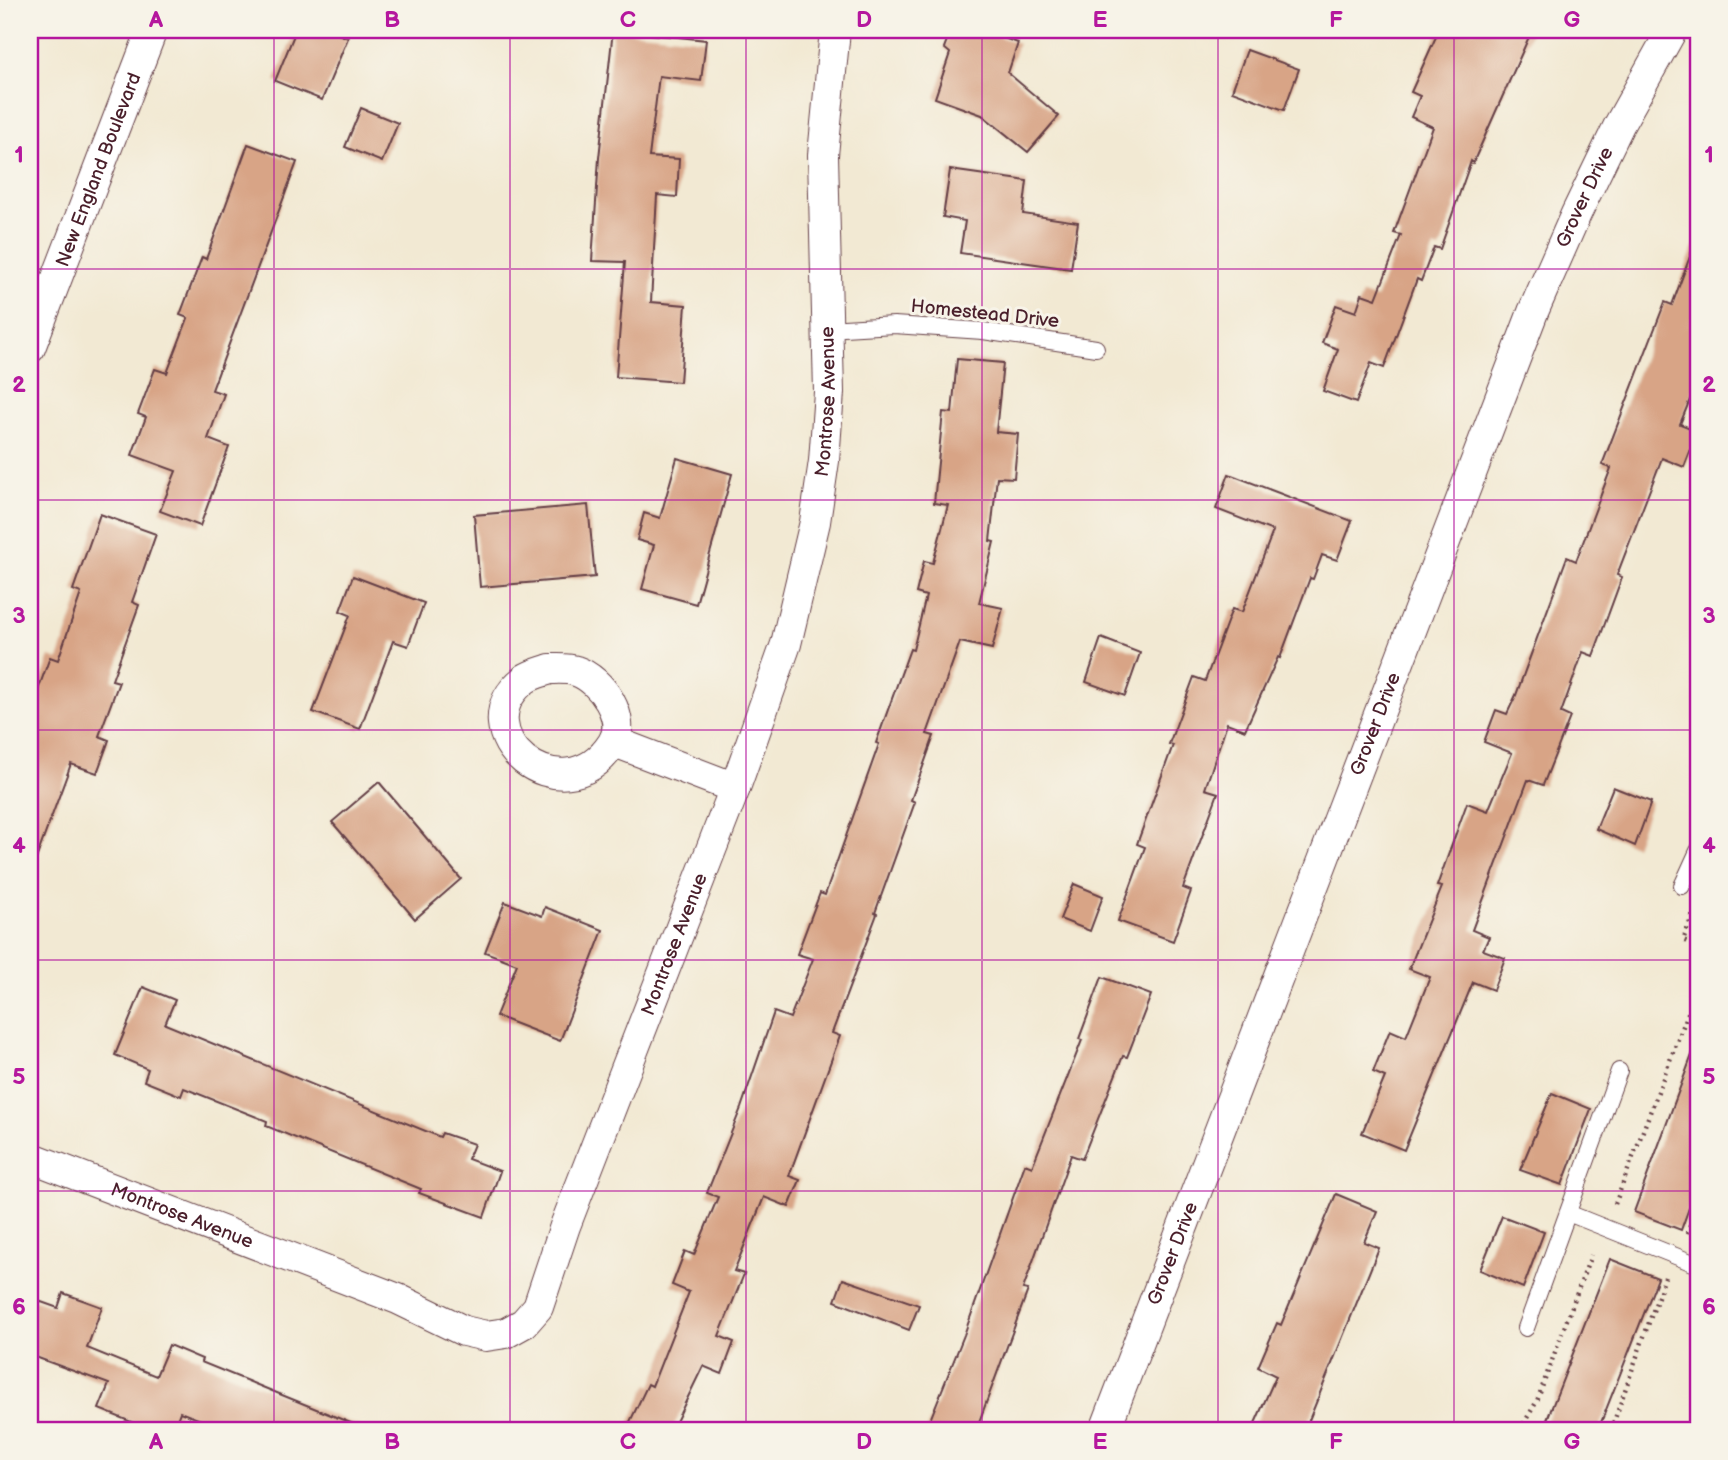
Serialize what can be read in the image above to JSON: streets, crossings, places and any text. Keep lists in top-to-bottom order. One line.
{"streets":{"street":["New England Boulevard","Grover Drive","Montrose Avenue"],"lane":["Homestead Drive"]},"crossings":[["Homestead Drive","Montrose Avenue"]],"grid":{"columns":["A","B","C","D","E","F","G"],"rows":["1","2","3","4","5","6"]}}
